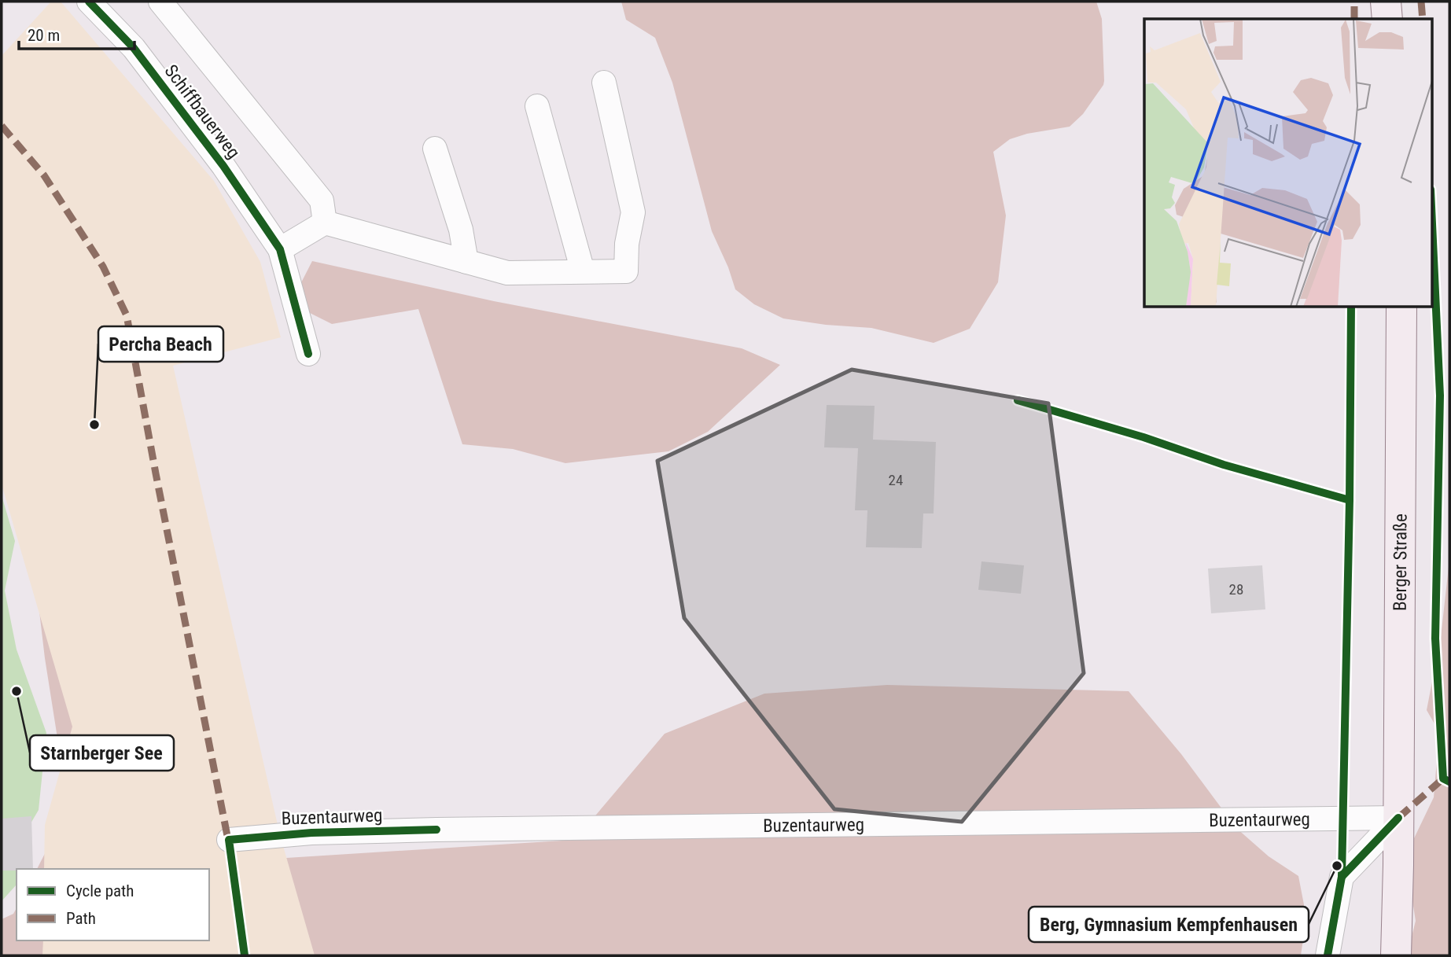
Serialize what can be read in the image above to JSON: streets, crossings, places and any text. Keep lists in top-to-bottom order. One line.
{"streets":{"main road":["Berger Straße"],"lane":["Schiffbauerweg","Buzentaurweg"]},"crossings":[["Berger Straße","Buzentaurweg"]],"places":["Percha Beach","Starnberger See","Berg, Gymnasium Kempfenhausen"],"house_numbers":["24","28"],"legend":["Cycle path","Path"],"scale_bar":"20 m"}
